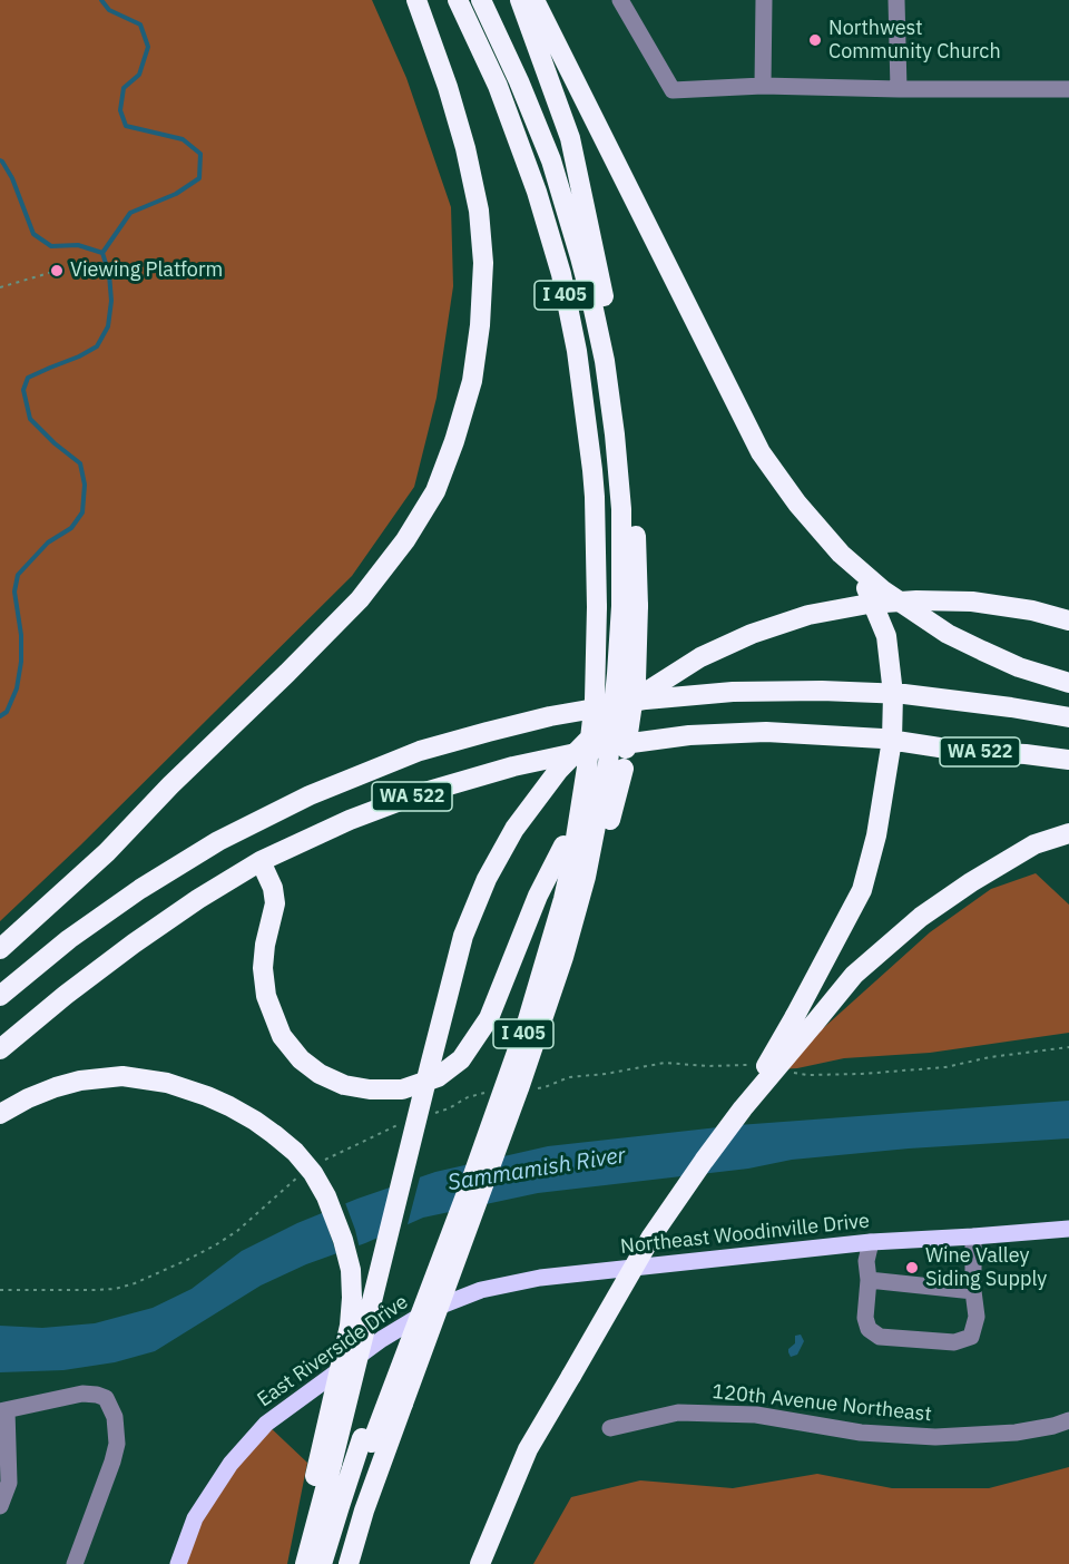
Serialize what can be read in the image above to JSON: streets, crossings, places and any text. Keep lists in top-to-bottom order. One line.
{"streets":{"highway":["I 405","WA 522"],"main road":["Northeast Woodinville Drive","East Riverside Drive"],"lane":["120th Avenue Northeast"]},"crossings":[["Northeast Woodinville Drive","East Riverside Drive"]],"water":["Sammamish River"],"places":["Northwest Community Church","Viewing Platform","Wine Valley Siding Supply"]}
